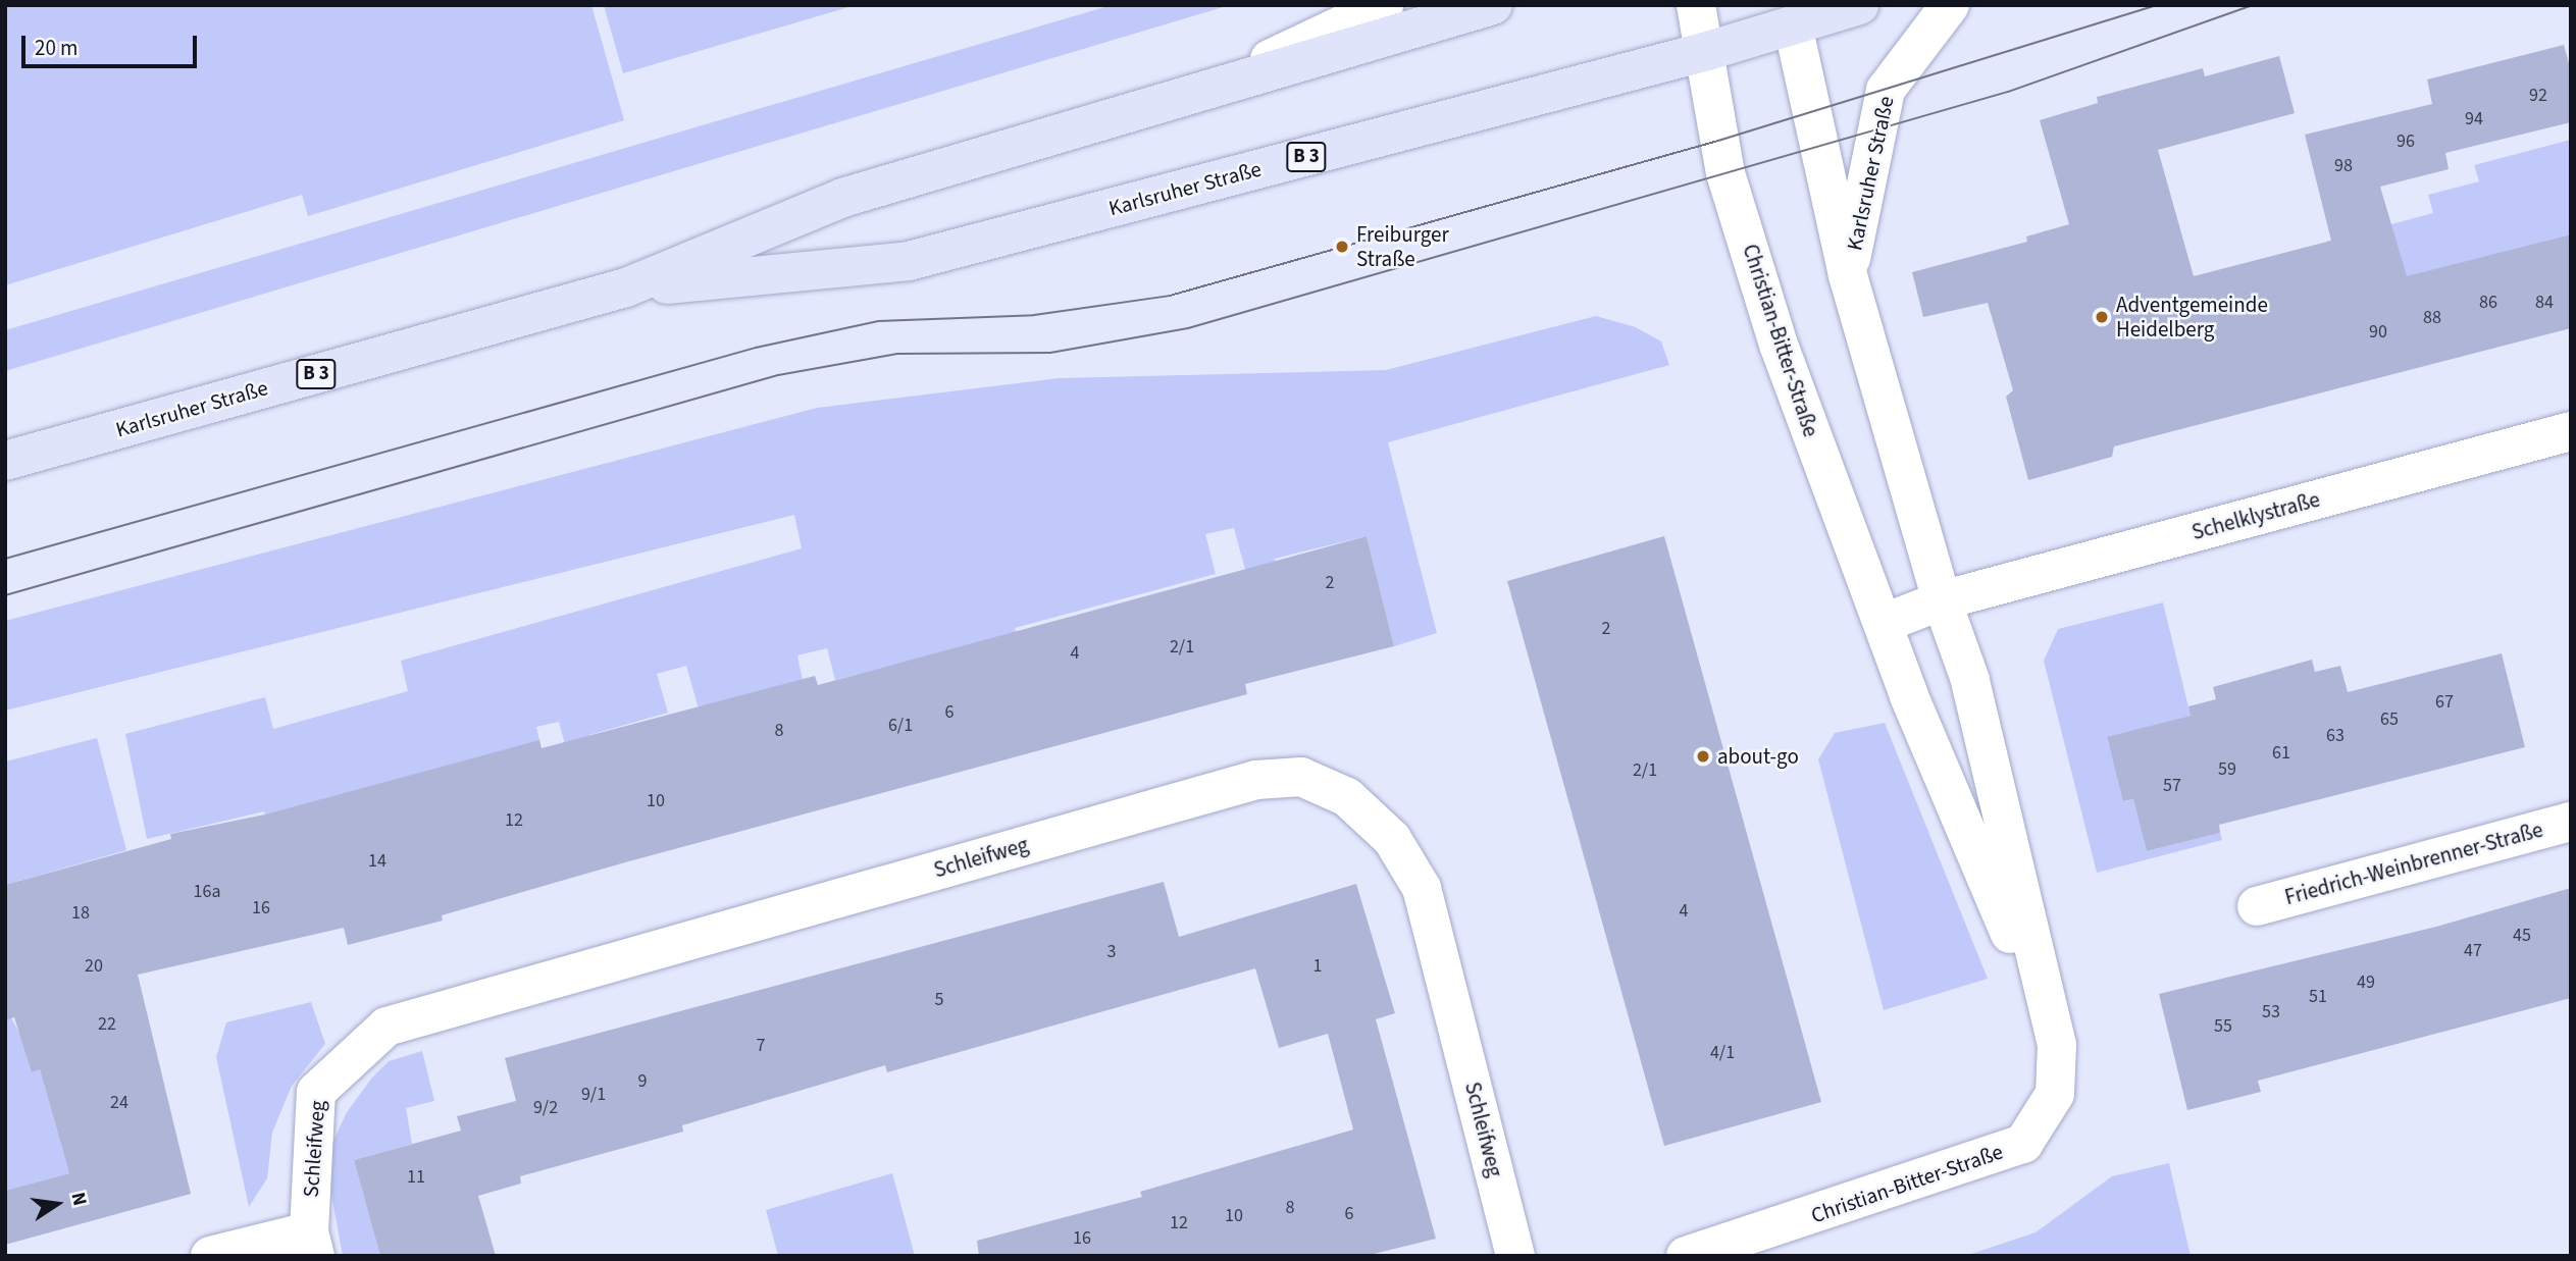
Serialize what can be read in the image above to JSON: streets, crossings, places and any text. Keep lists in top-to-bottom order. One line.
{"streets":{"main road":["B 3","Karlsruher Straße"],"street":["Christian-Bitter-Straße","Schelklystraße","Schleifweg","Friedrich-Weinbrenner-Straße"]},"crossings":[["Karlsruher Straße","Christian-Bitter-Straße"],["Christian-Bitter-Straße","Schelklystraße"]],"places":["Freiburger Straße","Adventgemeinde Heidelberg","about-go"],"house_numbers":["92","94","96","98","86","84","88","90","2","2","2/1","4","67","6","65","6/1","8","63","61","59","2/1","57","10","12","14","16a","16","4","18","45","47","3","20","1","49","51","5","53","22","55","7","4/1","9","9/1","24","9/2","11","8","6","10","12","16"],"scale_bar":"20 m","north":"right"}
